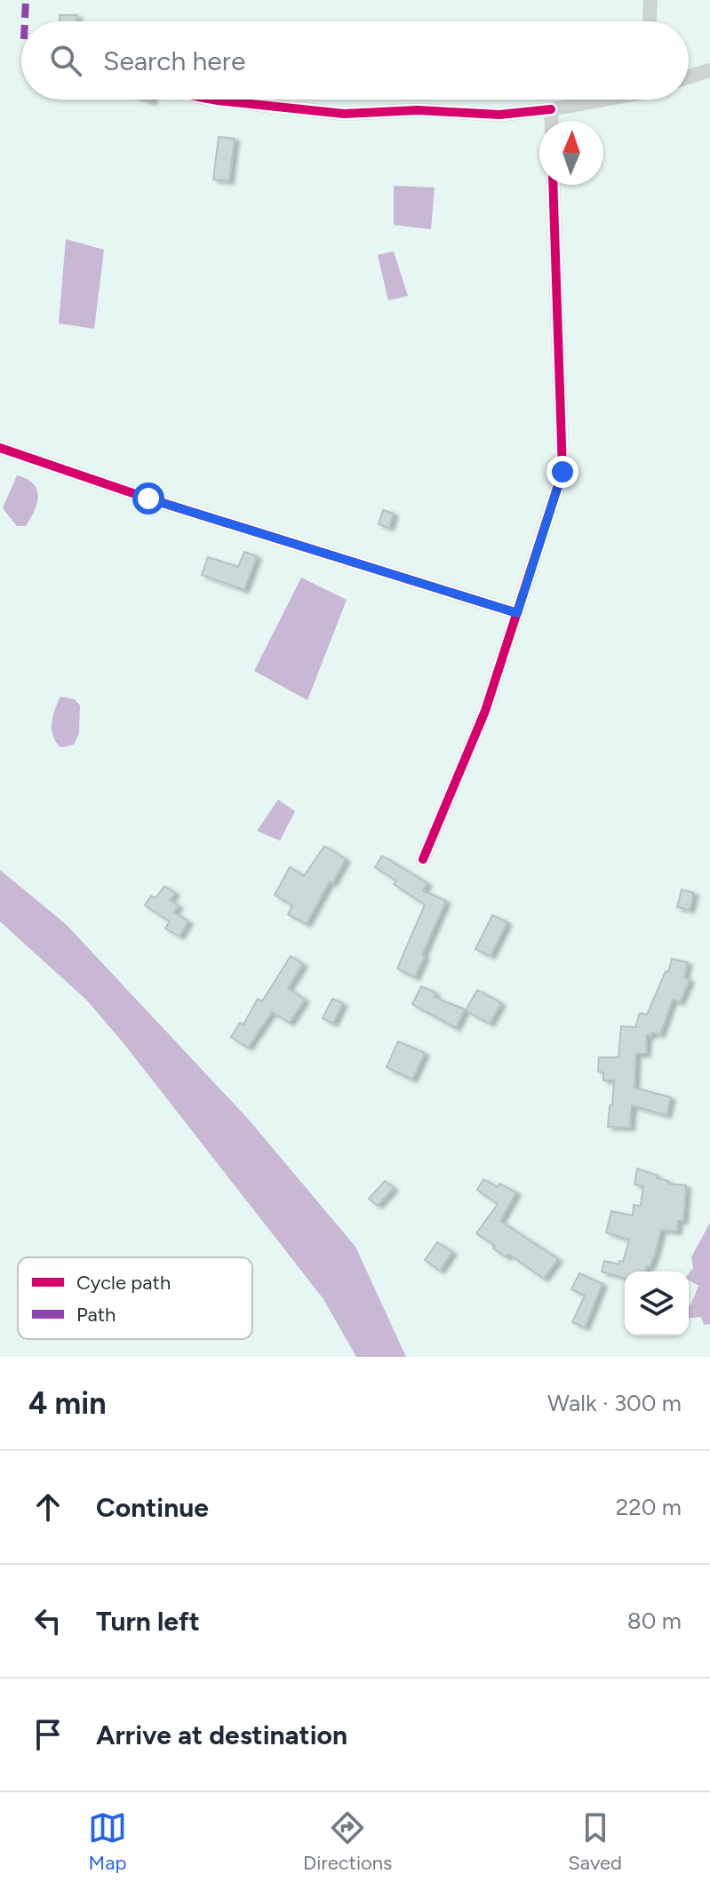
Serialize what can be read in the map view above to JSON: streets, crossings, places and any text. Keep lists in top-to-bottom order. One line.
{"legend":["Cycle path","Path"],"north":"top","page":{"search":"Search here","heading":["4 min","Walk · 300 m"],"list":[["Continue","220 m"],["Turn left","80 m"],"Arrive at destination"],"nav":["Map","Directions","Saved"]}}
